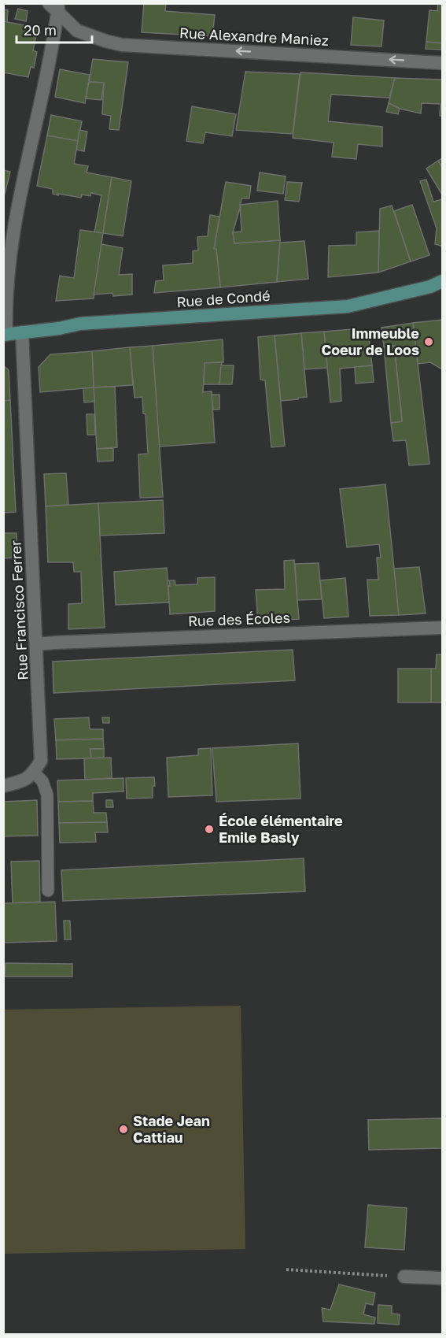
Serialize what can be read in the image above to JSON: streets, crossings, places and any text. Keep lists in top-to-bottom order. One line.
{"streets":{"main road":["Rue de Condé"],"street":["Rue Alexandre Maniez","Rue Francisco Ferrer","Rue des Écoles"]},"crossings":[["Rue de Condé","Rue Francisco Ferrer"],["Rue Francisco Ferrer","Rue des Écoles"]],"one_way":["Rue Alexandre Maniez"],"places":["Immeuble Coeur de Loos","École élémentaire Emile Basly","Stade Jean Cattiau"],"scale_bar":"20 m"}
